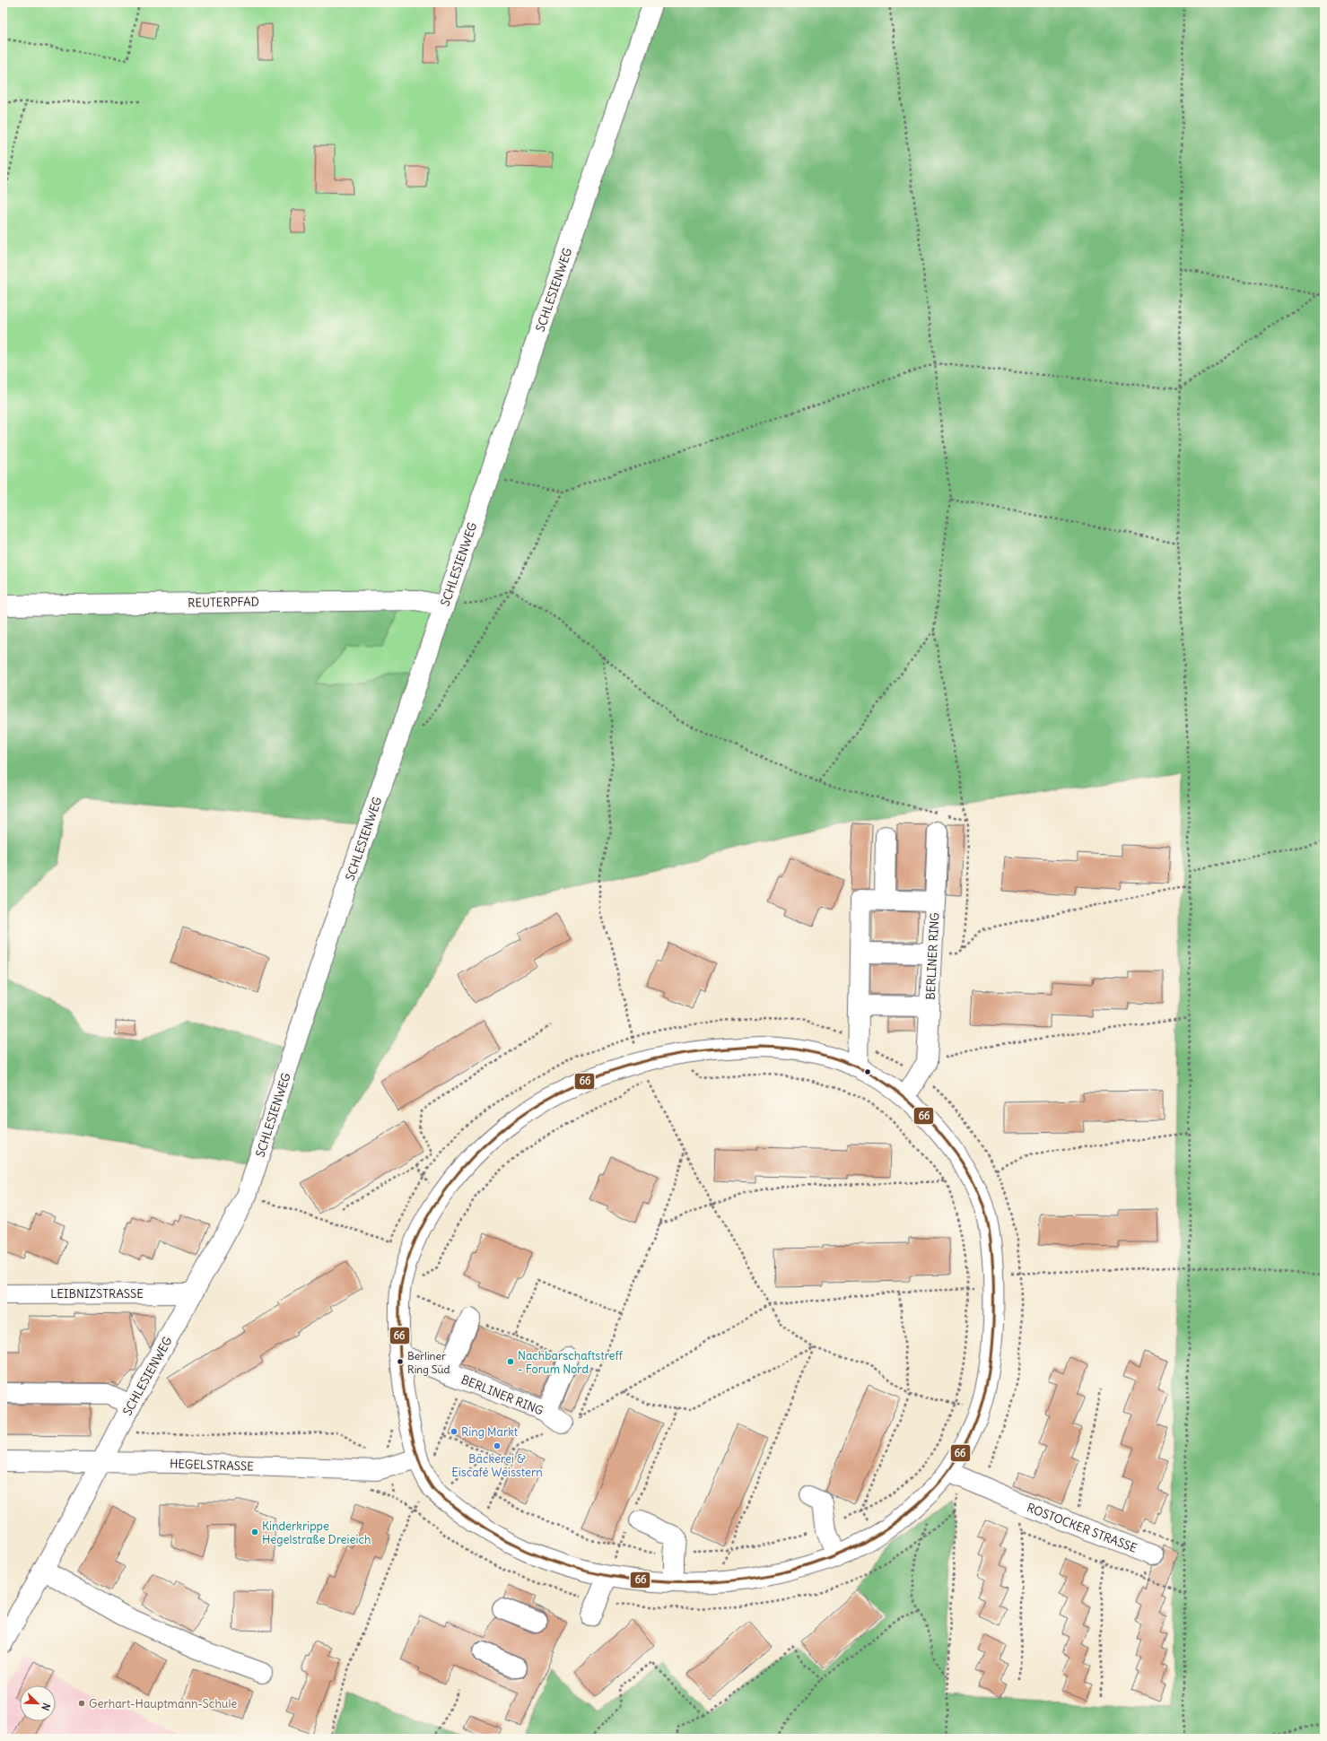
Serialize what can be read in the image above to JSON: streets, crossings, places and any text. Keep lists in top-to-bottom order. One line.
{"streets":{"street":["SCHLESIENWEG","REUTERPFAD","BERLINER RING","LEIBNIZSTRASSE","HEGELSTRASSE","ROSTOCKER STRASSE"]},"crossings":[["SCHLESIENWEG","REUTERPFAD"],["SCHLESIENWEG","LEIBNIZSTRASSE"],["SCHLESIENWEG","HEGELSTRASSE"]],"places":["Berliner Ring Süd","Nachbarschaftstreff - Forum Nord","Ring Markt","Bäckerei & Eiscafé Weisstern","Kinderkrippe Hegelstraße Dreieich","Gerhart-Hauptmann-Schule"],"lines":["transit line 66"],"north":"bottom right"}
